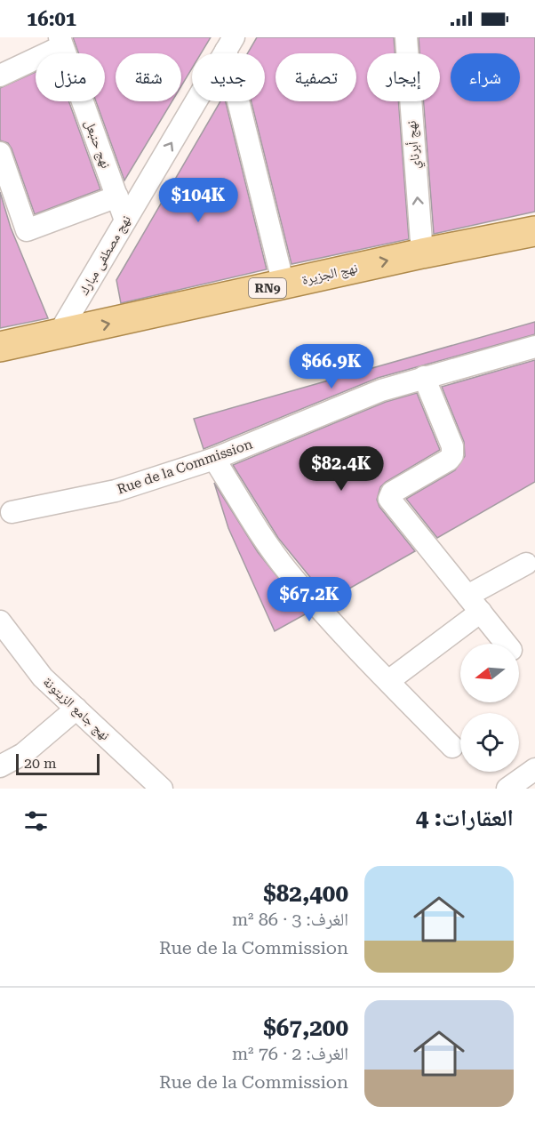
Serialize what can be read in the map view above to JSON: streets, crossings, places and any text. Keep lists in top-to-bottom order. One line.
{"streets":{"main road":["نهج الجزيرة","RN9"],"street":["نهج حنبعل","نهج أبرناي","نهج مصطفى مبارك","Rue de la Commission","نهج جامع الزيتونة"]},"crossings":[["نهج حنبعل","نهج مصطفى مبارك"],["نهج أبرناي","نهج الجزيرة"],["نهج مصطفى مبارك","نهج الجزيرة"]],"one_way":["نهج مصطفى مبارك","نهج الجزيرة"],"scale_bar":"20 m","north":"left","page":{"status":"16:01","chip":["شراء","إيجار","تصفية","جديد","شقة","منزل"],"price":["$104K","$66.9K","$82.4K","$67.2K"],"scale":"20 m","heading":"العقارات: 4","list":[{"name":"$82,400","note":"الغرف: 3 · 86 m² · Rue de la Commission"},{"name":"$67,200","note":"الغرف: 2 · 76 m² · Rue de la Commission"}]}}
